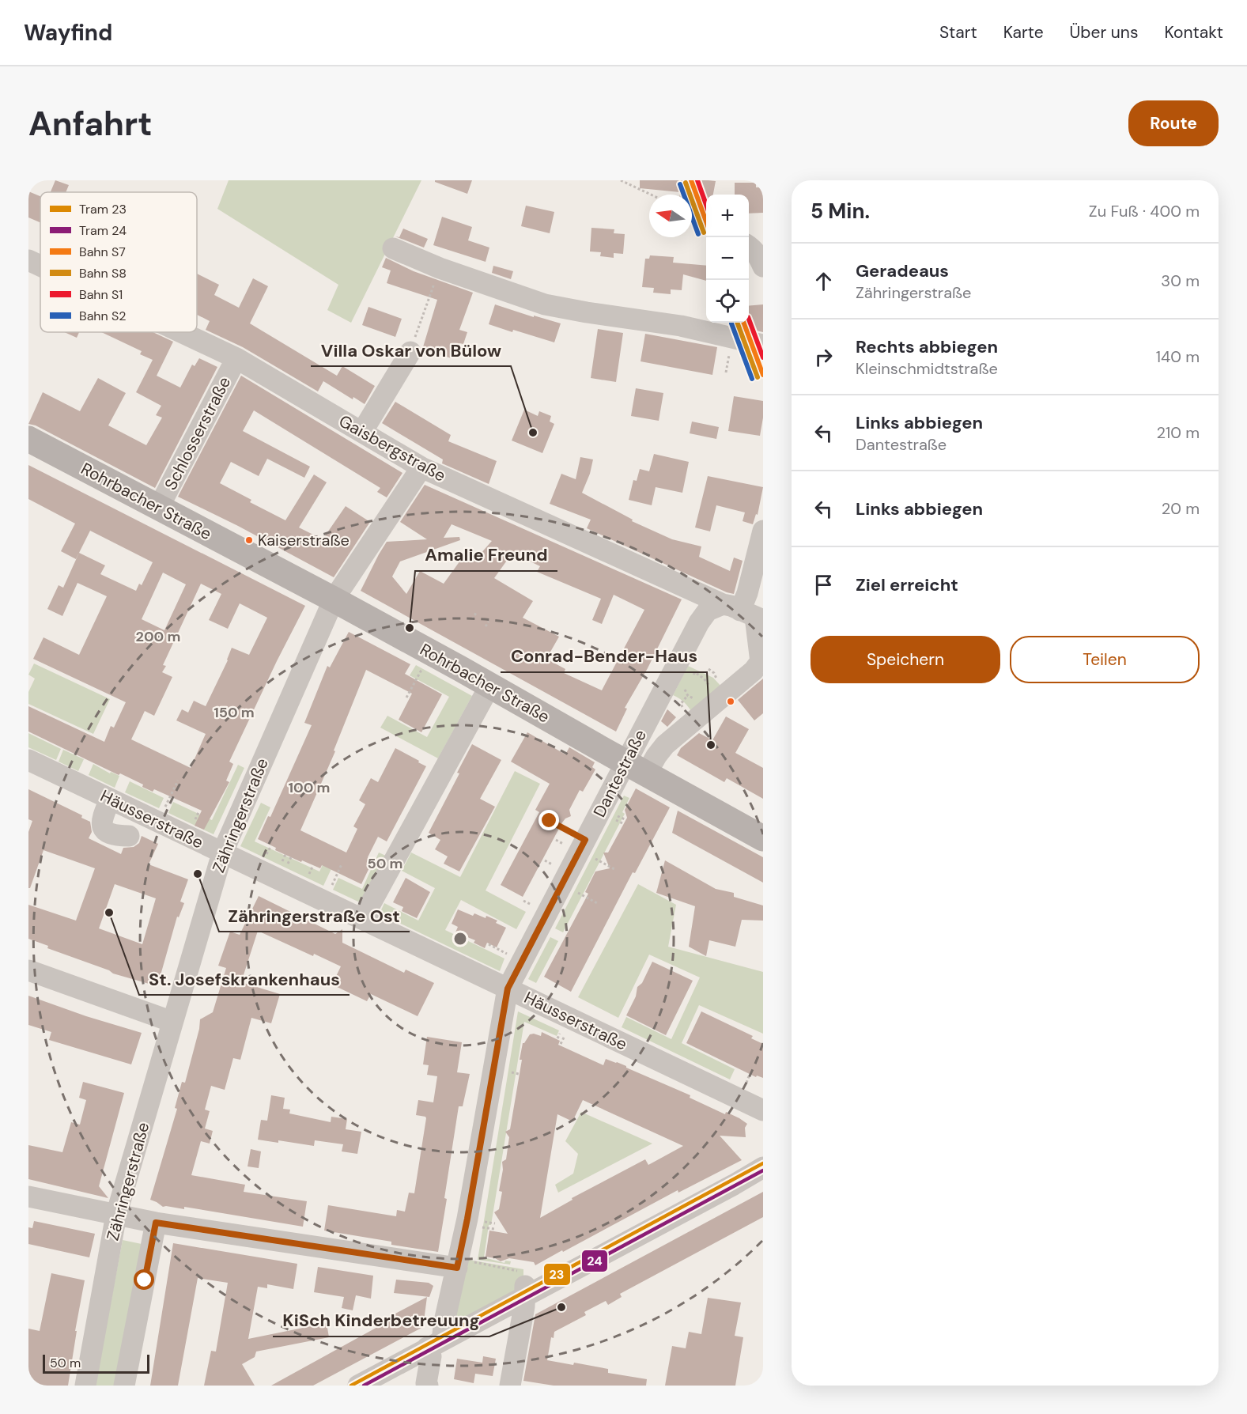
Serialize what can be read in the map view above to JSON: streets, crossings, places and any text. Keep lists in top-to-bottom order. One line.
{"streets":{"main road":["Rohrbacher Straße"],"street":["Schlosserstraße","Gaisbergstraße","Dantestraße","Zähringerstraße","Häusserstraße"]},"crossings":[["Schlosserstraße","Gaisbergstraße"],["Schlosserstraße","Rohrbacher Straße"],["Gaisbergstraße","Dantestraße"],["Gaisbergstraße","Zähringerstraße"],["Rohrbacher Straße","Dantestraße"],["Rohrbacher Straße","Zähringerstraße"],["Dantestraße","Häusserstraße"],["Zähringerstraße","Häusserstraße"]],"places":["Villa Oskar von Bülow","Kaiserstraße","Amalie Freund","Conrad-Bender-Haus","Zähringerstraße Ost","St. Josefskrankenhaus","KiSch Kinderbetreuung"],"lines":["rail line S7","rail line S1","rail line S8","rail line S2","tram line 23","tram line 24"],"legend":["Tram 23","Tram 24","Bahn S7","Bahn S8","Bahn S1","Bahn S2"],"scale_bar":"50 m","north":"left","page":{"header":"Wayfind","nav":["Start","Karte","Über uns","Kontakt"],"buttons":["Route",["Speichern","Teilen"]],"title":"Anfahrt","heading":["5 Min.","Zu Fuß · 400 m"],"map_buttons":["+","−"],"list":[["Geradeaus","Zähringerstraße","30 m"],["Rechts abbiegen","Kleinschmidtstraße","140 m"],["Links abbiegen","Dantestraße","210 m"],["Links abbiegen","20 m"],"Ziel erreicht"],"scale":"50 m"},"rings":["200 m","150 m","100 m","50 m"]}
